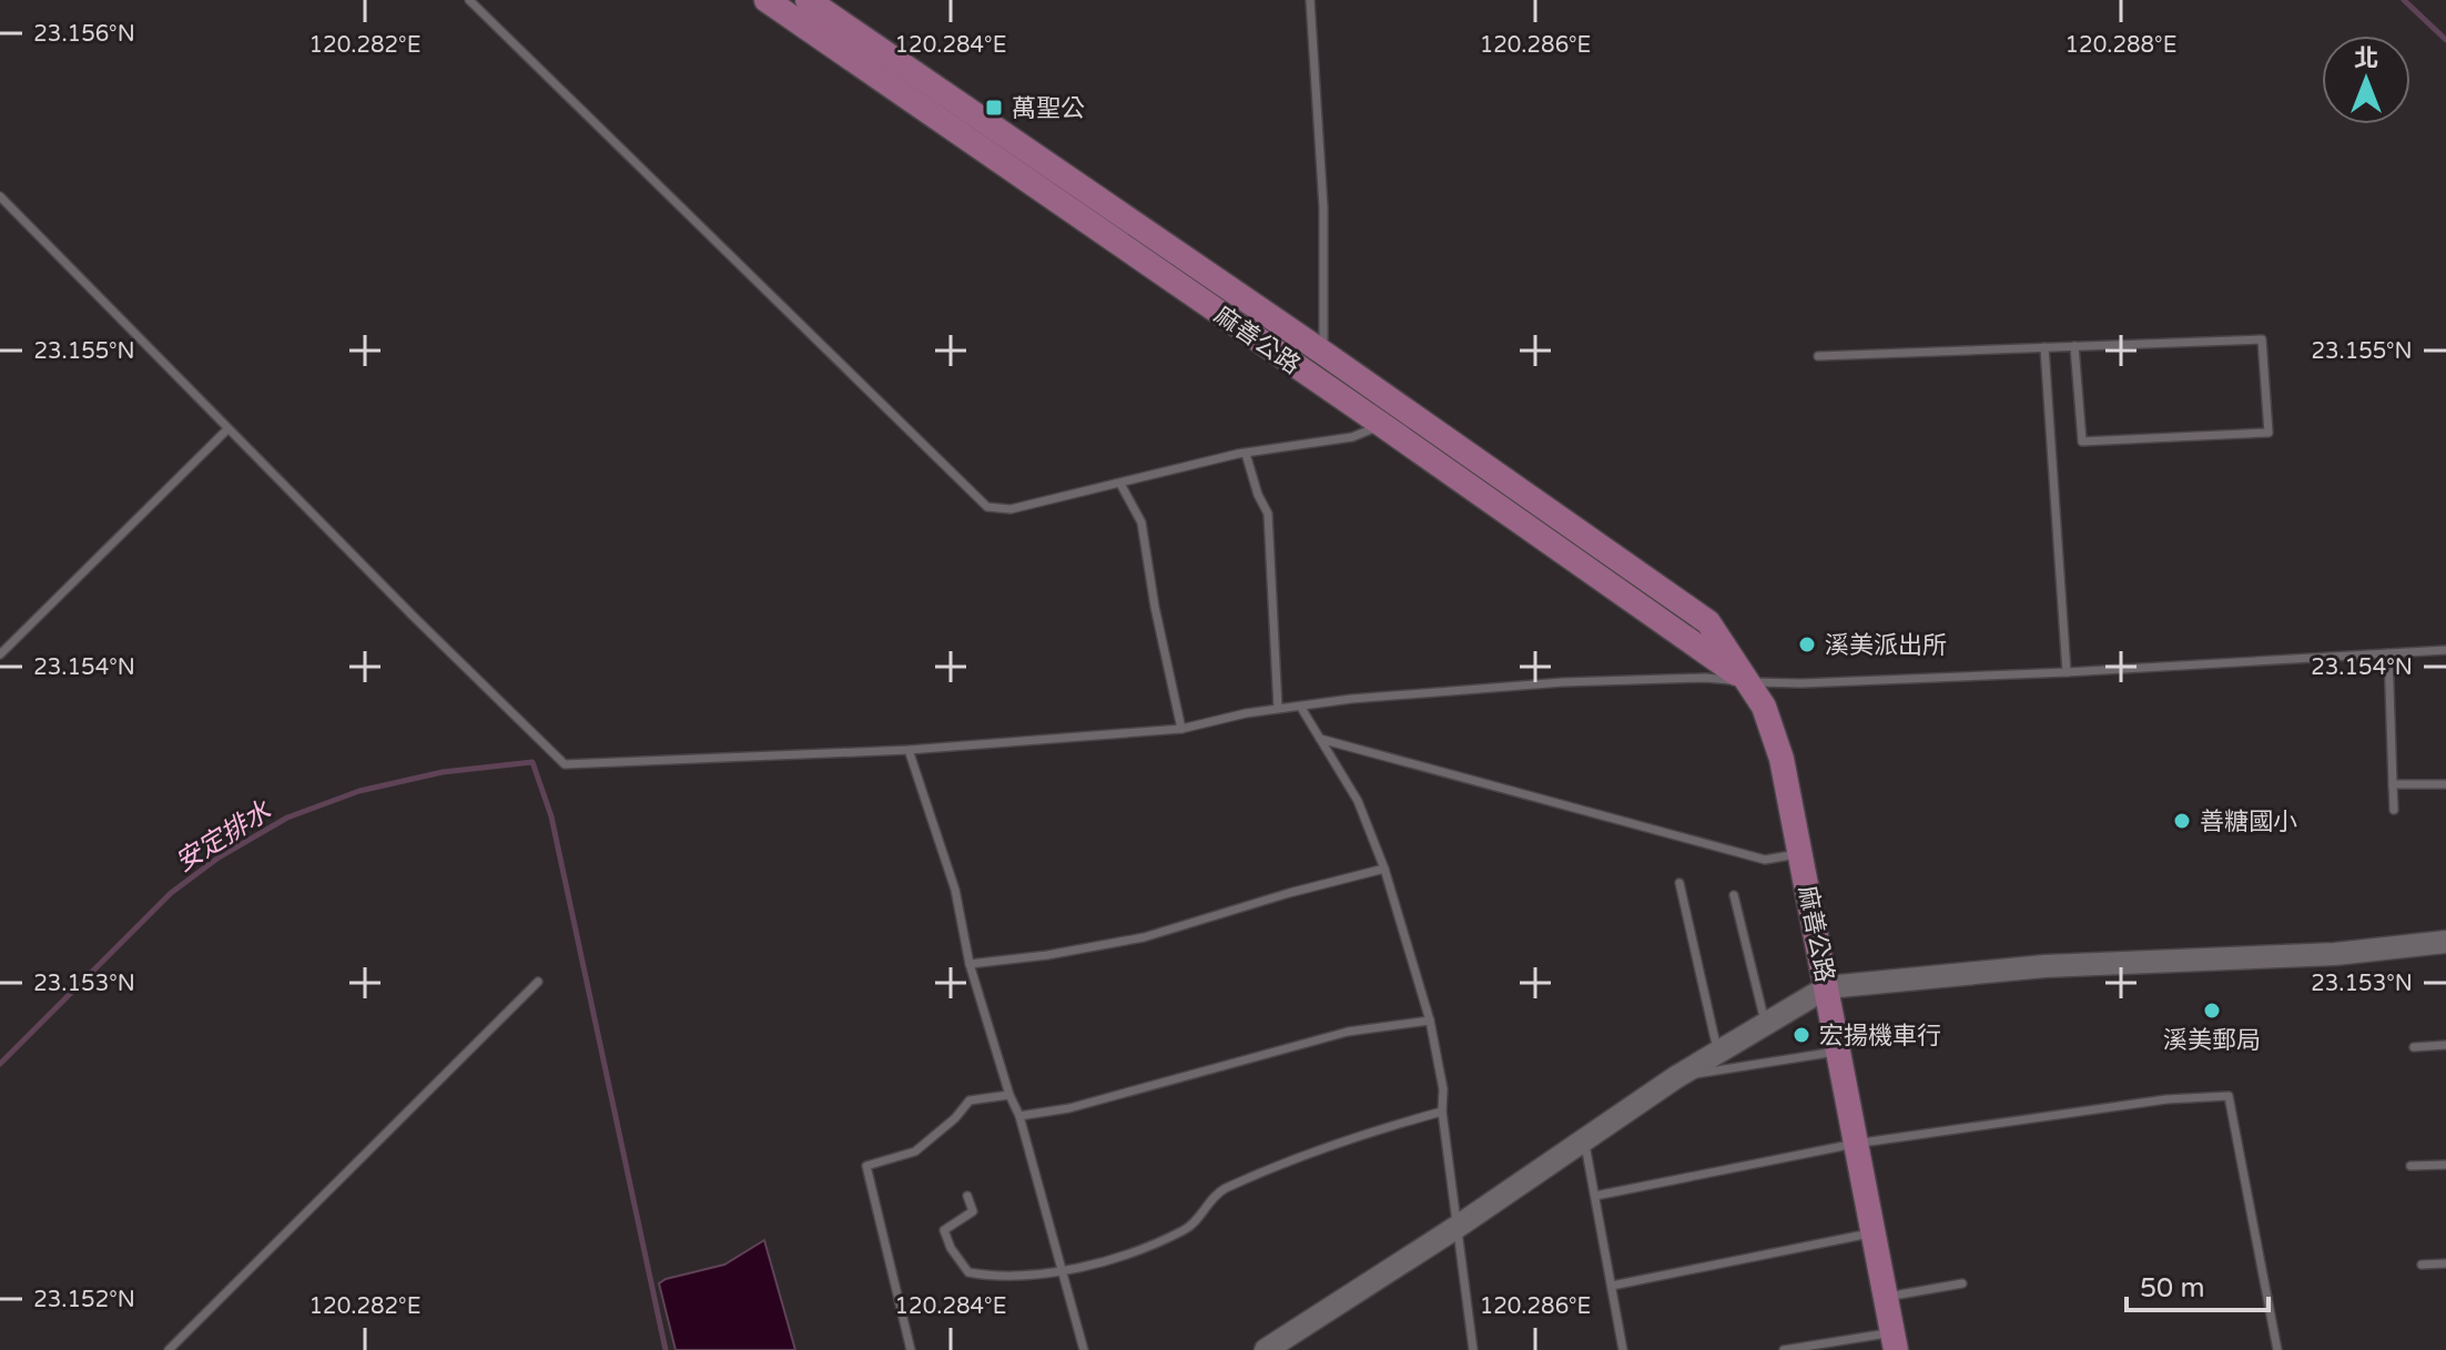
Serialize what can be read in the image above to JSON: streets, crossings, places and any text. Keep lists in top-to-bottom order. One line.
{"streets":{"main road":["麻善公路"]},"water":["安定排水"],"places":{"transit":["萬聖公"],"other":["溪美派出所","善糖國小","溪美郵局","宏揚機車行"]},"scale_bar":"50 m","north":"top","coordinates":["23.156°N","120.282°E","120.284°E","120.286°E","120.288°E","23.155°N","23.154°N","23.153°N","23.152°N"]}
